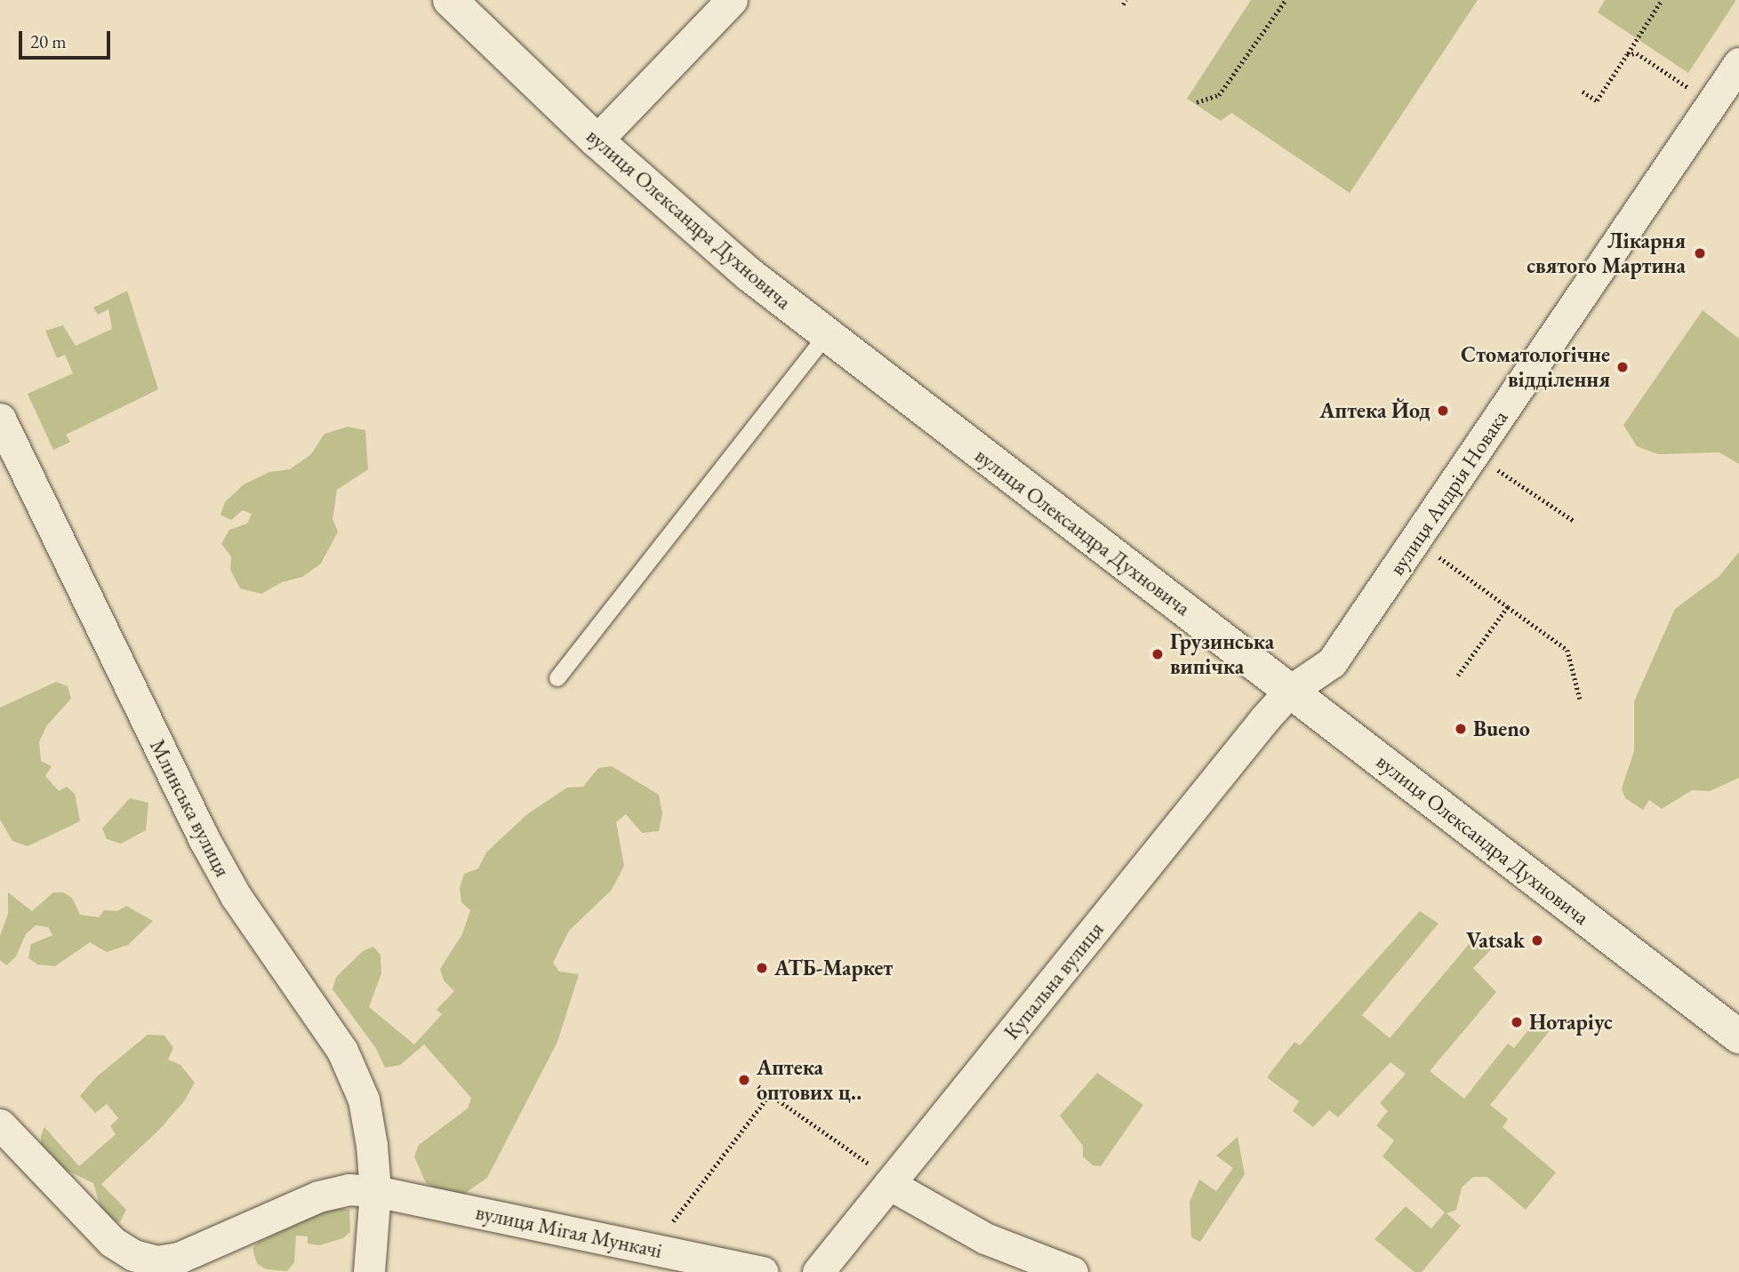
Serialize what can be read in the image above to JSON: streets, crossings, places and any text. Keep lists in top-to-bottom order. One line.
{"streets":{"street":["вулиця Олександра Духновича","вулиця Андрія Новака","Млинська вулиця","Купальна вулиця","вулиця Мігая Мункачі"]},"crossings":[["вулиця Олександра Духновича","вулиця Андрія Новака"],["вулиця Олександра Духновича","Купальна вулиця"],["вулиця Андрія Новака","Купальна вулиця"],["Млинська вулиця","вулиця Мігая Мункачі"]],"places":["Лікарня святого Мартина","Стоматологічне відділення","Аптека Йод","Грузинська випічка","Bueno","Vatsak","АТБ-Маркет","Нотаріус","Аптека оптових ц‥"],"scale_bar":"20 m"}
